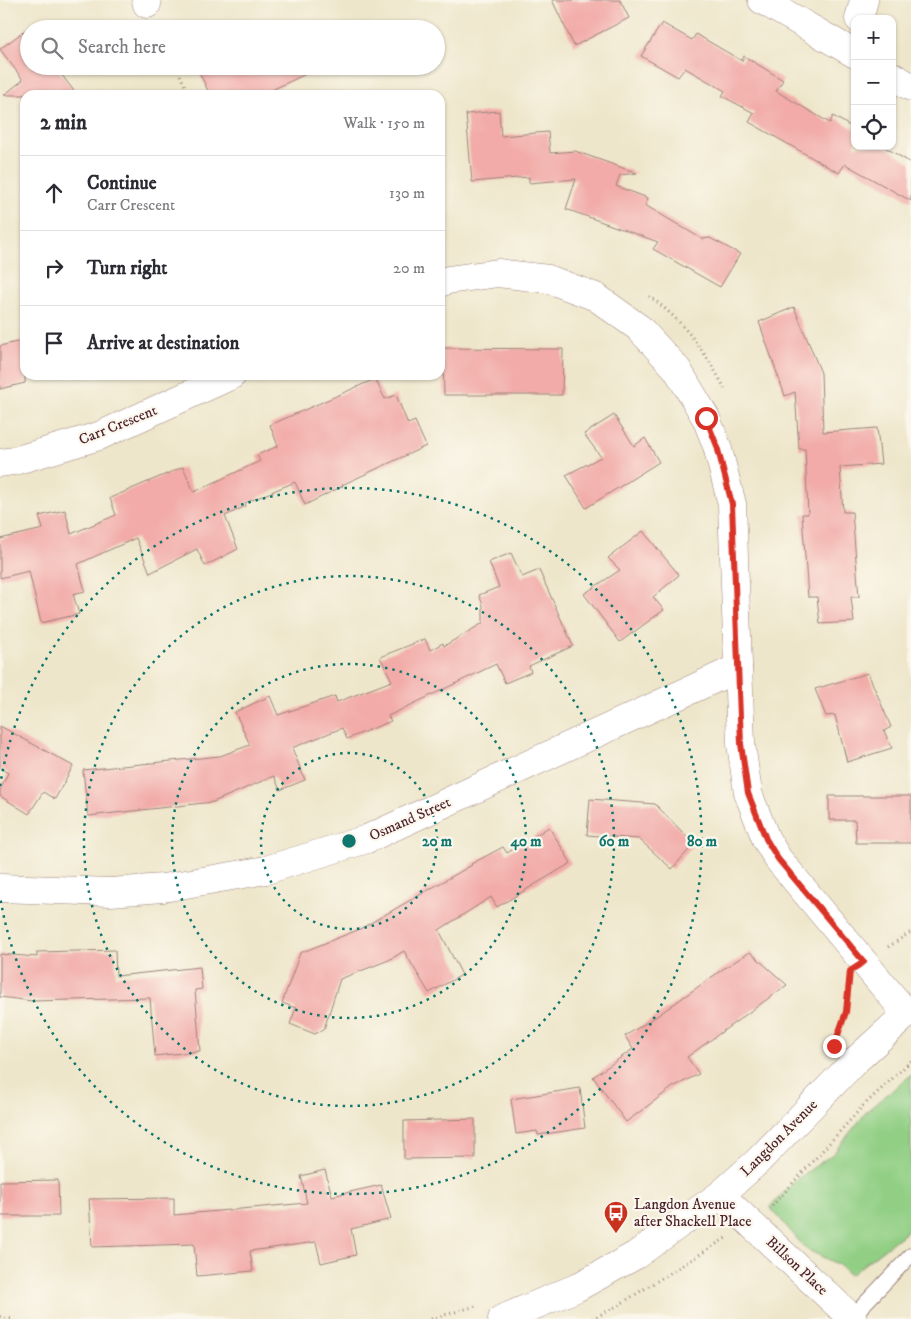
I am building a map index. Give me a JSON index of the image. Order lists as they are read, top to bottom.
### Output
{
  "streets": {
    "street": [
      "Carr Crescent",
      "Osmand Street",
      "Langdon Avenue",
      "Billson Place"
    ]
  },
  "crossings": [
    ["Langdon Avenue", "Billson Place"]
  ],
  "places": {
    "bus stop": ["Langdon Avenue after Shackell Place"]
  },
  "page": {
    "map_buttons": ["+", "−"],
    "search": "Search here",
    "heading": ["2 min", "Walk · 150 m"],
    "list": [
      ["Continue", "Carr Crescent", "130 m"],
      ["Turn right", "20 m"],
      "Arrive at destination"
    ]
  },
  "rings": [
    "20 m",
    "40 m",
    "60 m",
    "80 m"
  ]
}
